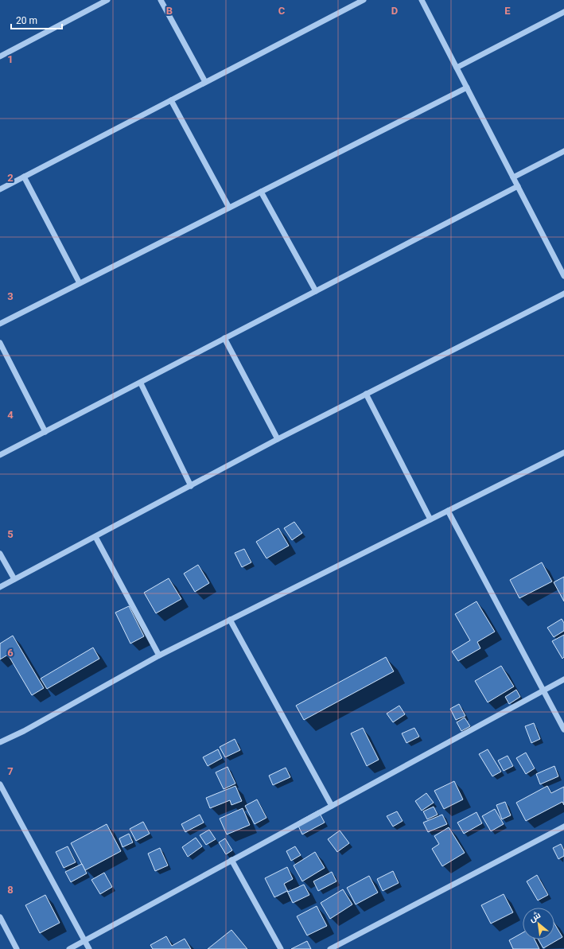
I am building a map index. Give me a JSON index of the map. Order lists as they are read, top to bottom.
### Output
{
  "scale_bar": "20 m",
  "north": "top left",
  "grid": {
    "columns": [
      "B",
      "C",
      "D",
      "E"
    ],
    "rows": [
      "1",
      "2",
      "3",
      "4",
      "5",
      "6",
      "7",
      "8"
    ]
  }
}
